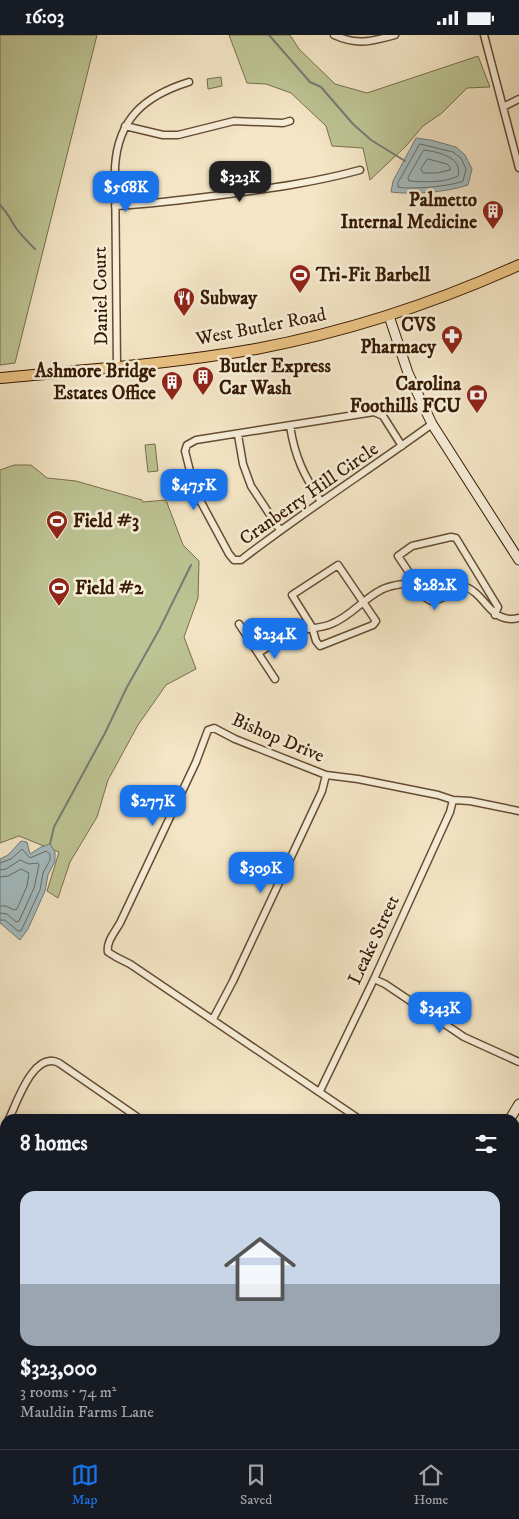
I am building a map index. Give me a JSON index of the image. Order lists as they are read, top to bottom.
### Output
{
  "streets": {
    "main road": ["West Butler Road"],
    "street": [
      "Daniel Court",
      "Cranberry Hill Circle",
      "Bishop Drive",
      "Leake Street"
    ]
  },
  "crossings": [
    ["Daniel Court", "West Butler Road"],
    ["Bishop Drive", "Leake Street"]
  ],
  "places": {
    "building": ["Palmetto Internal Medicine", "Butler Express Car Wash", "Ashmore Bridge Estates Office"],
    "sports": ["Tri-Fit Barbell", "Field #3", "Field #2"],
    "restaurant": ["Subway"],
    "pharmacy": ["CVS Pharmacy"],
    "bank": ["Carolina Foothills FCU"]
  },
  "page": {
    "status": "16:03",
    "price": [
      "$323K",
      "$568K",
      "$475K",
      "$282K",
      "$234K",
      "$277K",
      "$309K",
      "$343K"
    ],
    "heading": "8 homes",
    "list": [
      {
        "name": "$323,000",
        "note": "3 rooms · 74 m² · Mauldin Farms Lane"
      }
    ],
    "tabs": ["Map", "Saved", "Home"]
  }
}
